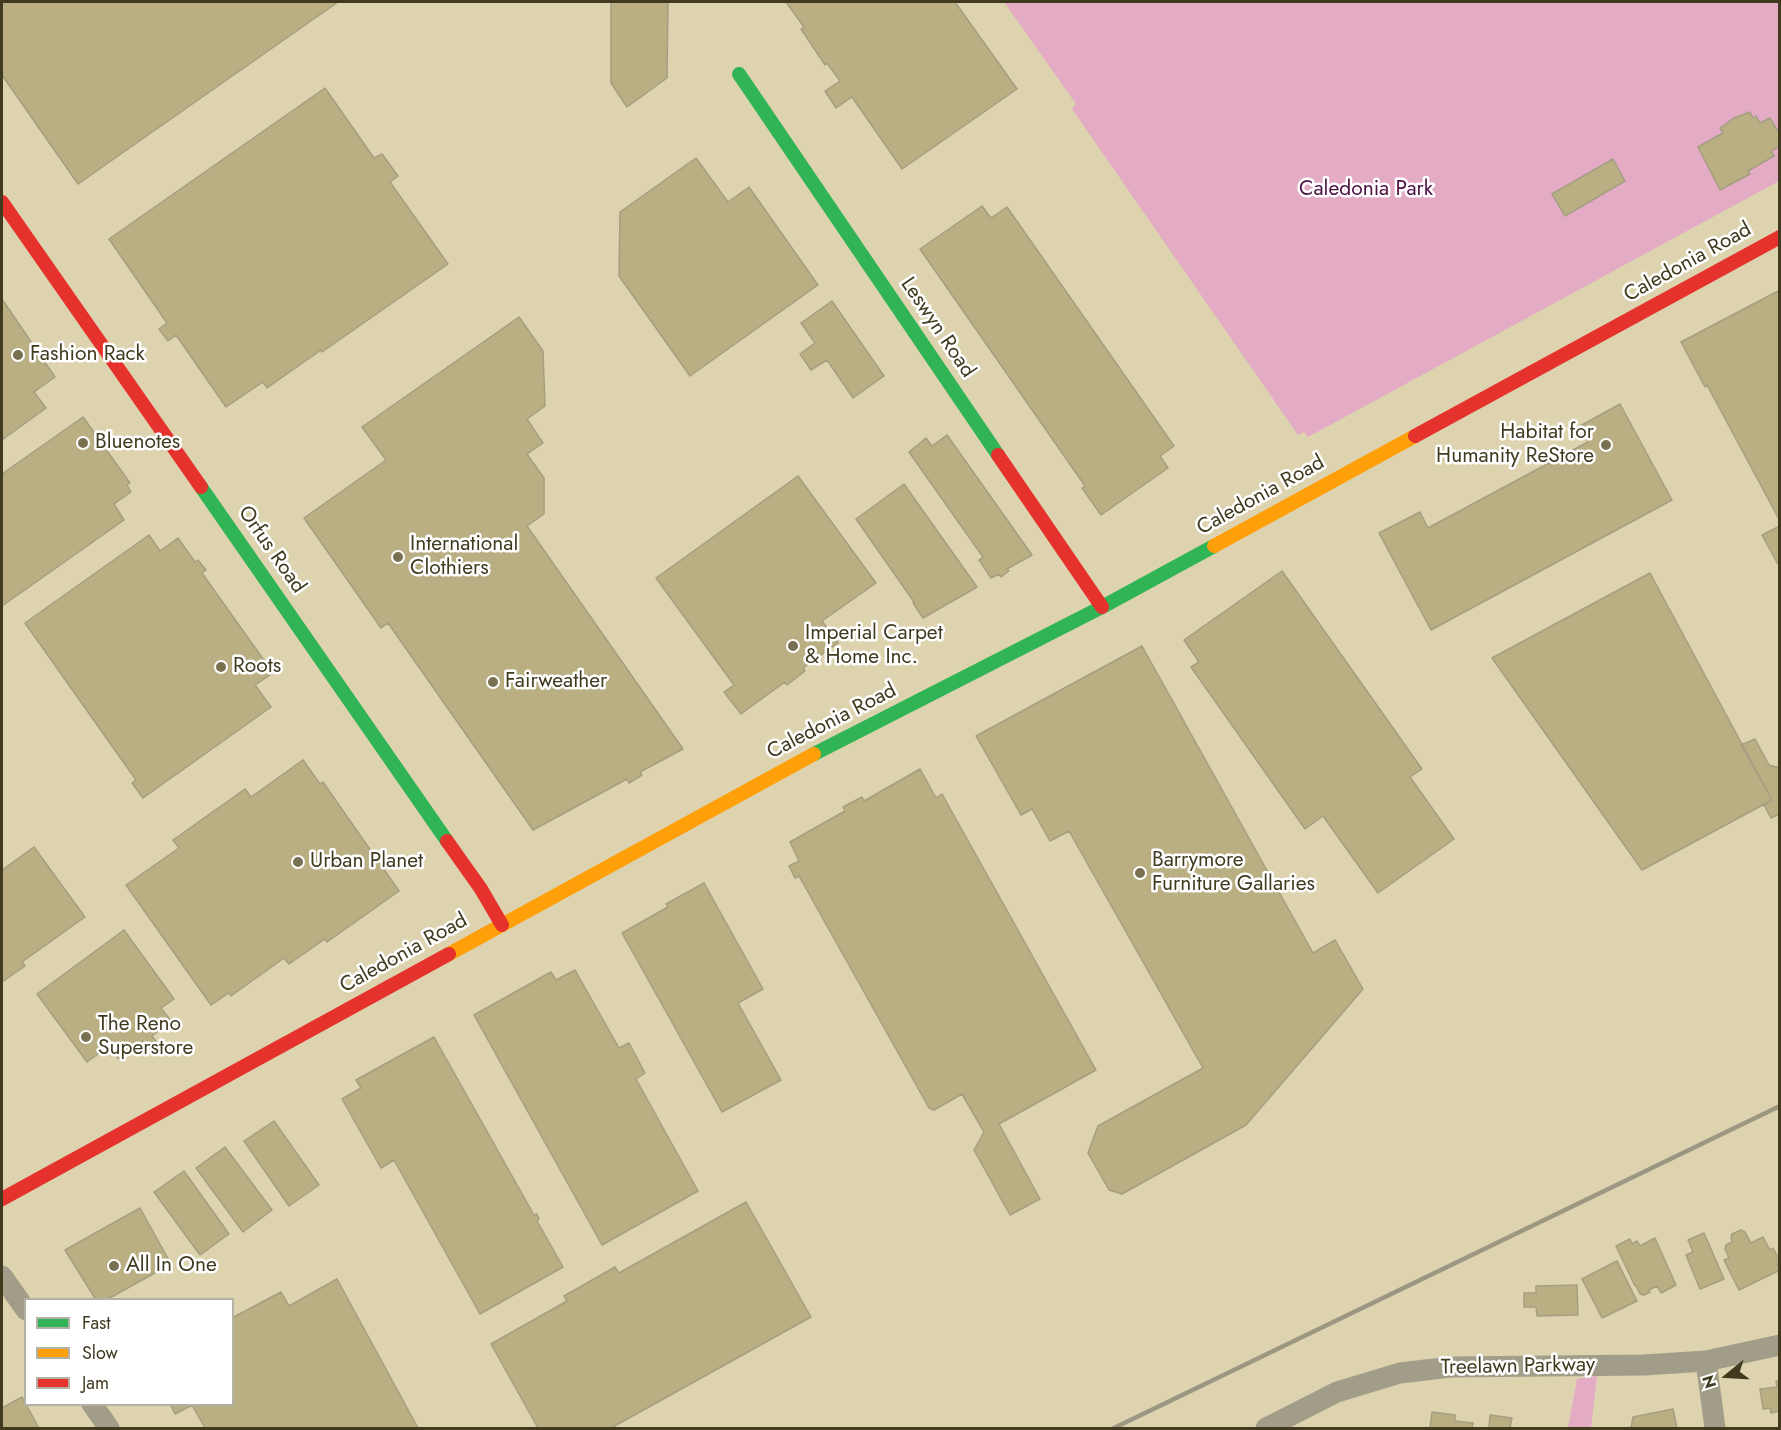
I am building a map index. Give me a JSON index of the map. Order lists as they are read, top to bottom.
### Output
{
  "streets": {
    "street": [
      "Caledonia Road",
      "Leswyn Road",
      "Orfus Road",
      "Treelawn Parkway"
    ]
  },
  "crossings": [
    ["Caledonia Road", "Leswyn Road"],
    ["Caledonia Road", "Orfus Road"]
  ],
  "parks": ["Caledonia Park"],
  "places": [
    "Fashion Rack",
    "Bluenotes",
    "Habitat for Humanity ReStore",
    "International Clothiers",
    "Imperial Carpet & Home Inc.",
    "Roots",
    "Fairweather",
    "Urban Planet",
    "Barrymore Furniture Gallaries",
    "The Reno Superstore",
    "All In One"
  ],
  "legend": ["Fast", "Slow", "Jam"],
  "north": "left"
}
